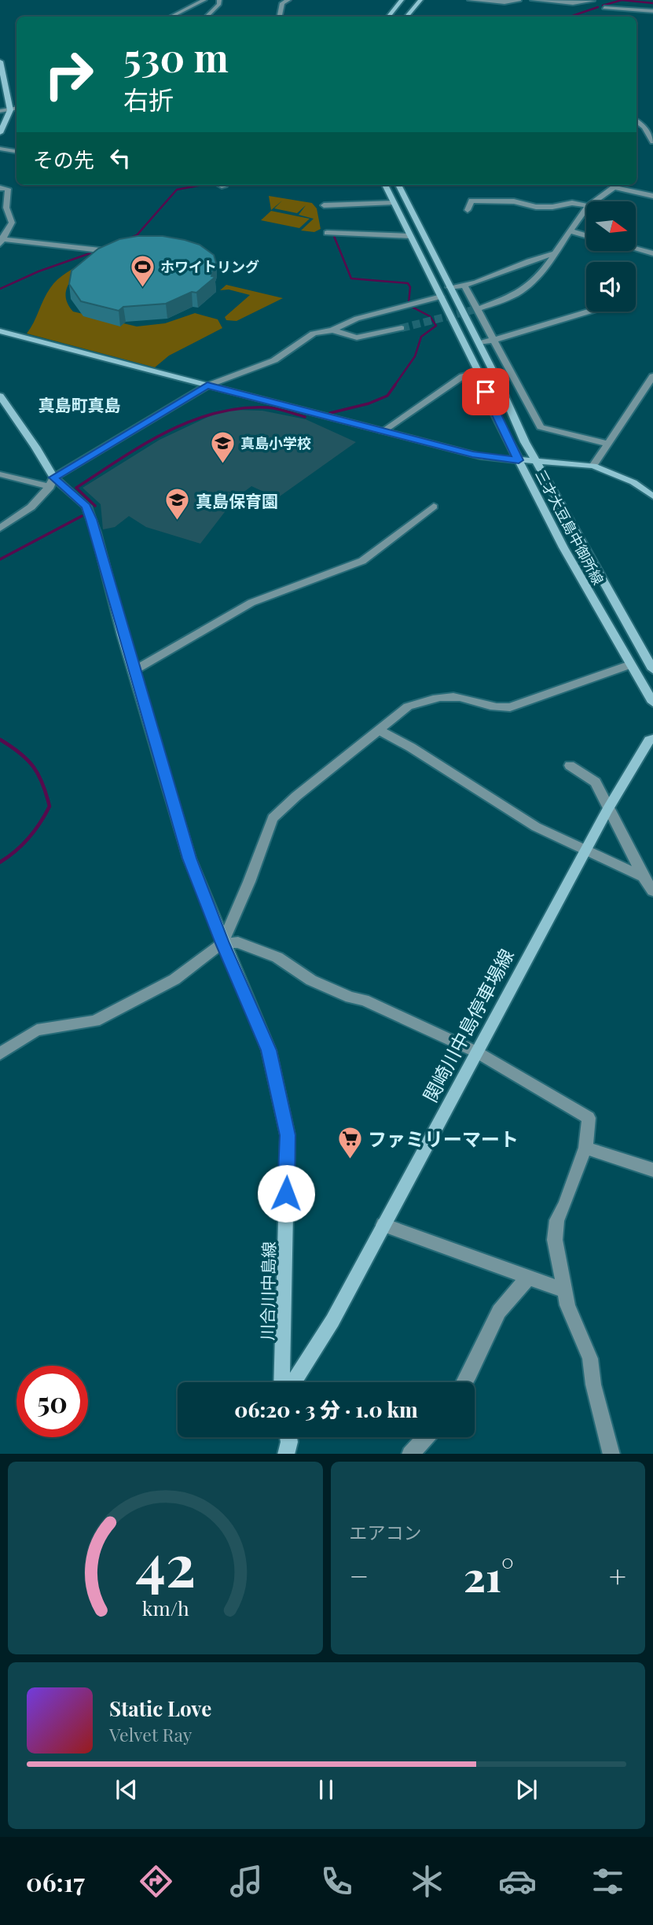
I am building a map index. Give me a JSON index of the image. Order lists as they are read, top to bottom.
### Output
{
  "streets": {
    "main road": ["三才大豆島中御所線", "関崎川中島停車場線", "川合川中島線"]
  },
  "districts": ["真島町真島"],
  "places": {
    "sports": ["ホワイトリング"],
    "school or university": ["真島小学校", "真島保育園"],
    "supermarket": ["ファミリーマート"]
  },
  "north": "right",
  "page": {
    "turn": ["530 m", "右折"],
    "then": "その先",
    "limit": "50",
    "trip": "06:20 · 3 分 · 1.0 km",
    "tile": "エアコン",
    "heat": ["−", "21°", "+"],
    "song": ["Static Love", "Velvet Ray"],
    "tabs": "06:17",
    "gauge": ["42", "km/h"]
  }
}
